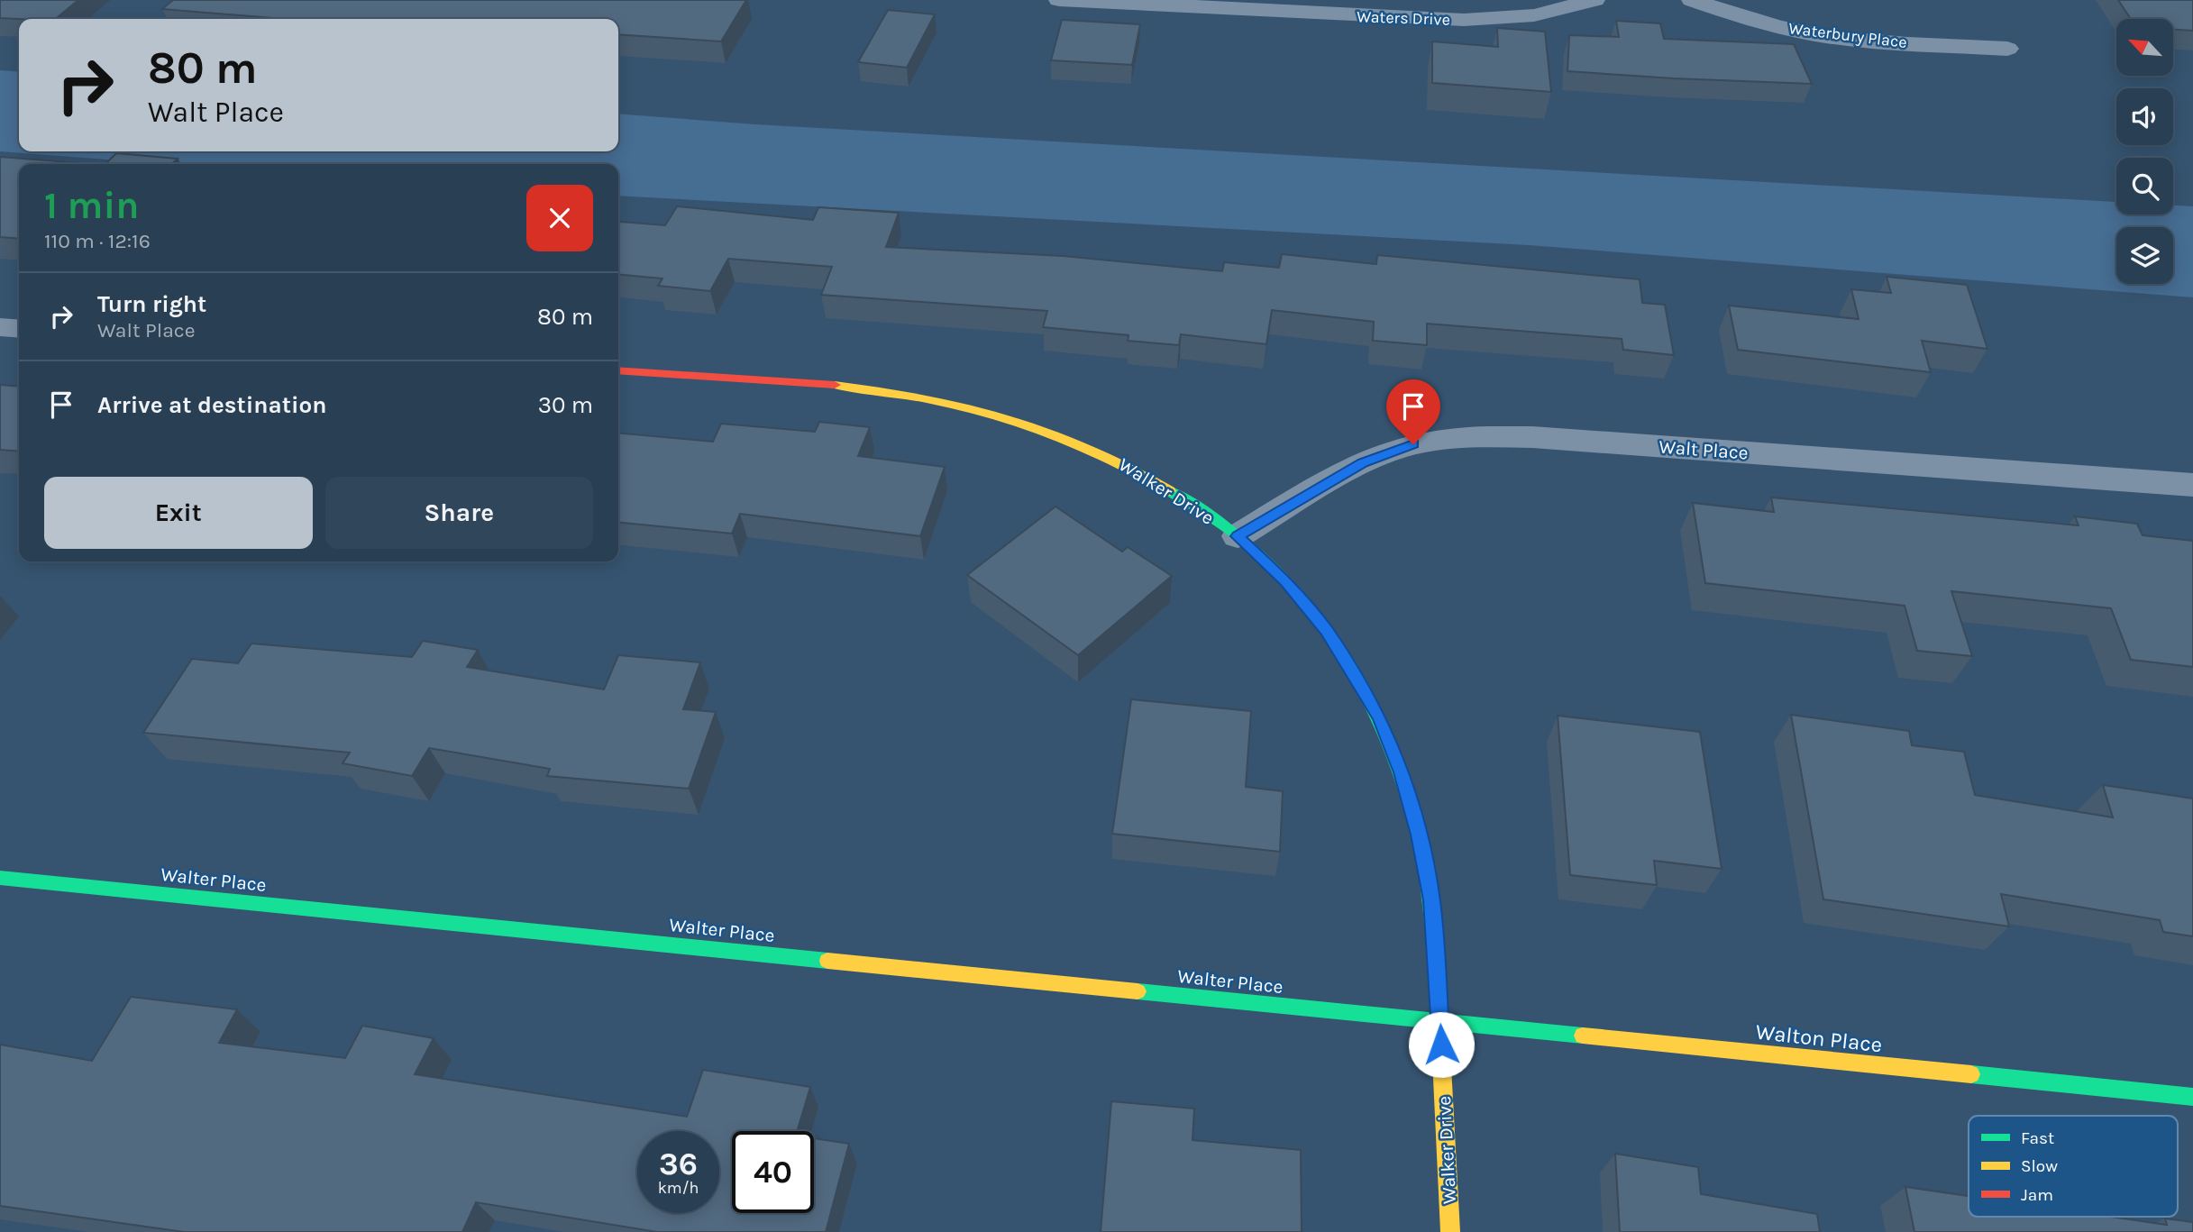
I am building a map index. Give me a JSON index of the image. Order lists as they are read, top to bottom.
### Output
{
  "streets": {
    "street": [
      "Waters Drive",
      "Waterbury Place",
      "Walt Place",
      "Walker Drive",
      "Walter Place",
      "Walton Place"
    ]
  },
  "crossings": [
    ["Walt Place", "Walker Drive"],
    ["Walker Drive", "Walter Place"],
    ["Walker Drive", "Walton Place"],
    ["Walter Place", "Walton Place"]
  ],
  "legend": ["Fast", "Slow", "Jam"],
  "north": "top left",
  "page": {
    "turn": ["80 m", "Walt Place"],
    "heading": ["1 min", "110 m · 12:16"],
    "list": [
      {
        "name": "Turn right",
        "note": "Walt Place",
        "value": "80 m"
      },
      {
        "name": "Arrive at destination",
        "value": "30 m"
      }
    ],
    "buttons": ["Exit", "Share"],
    "speed": "36 km/h",
    "limit": "40"
  }
}
